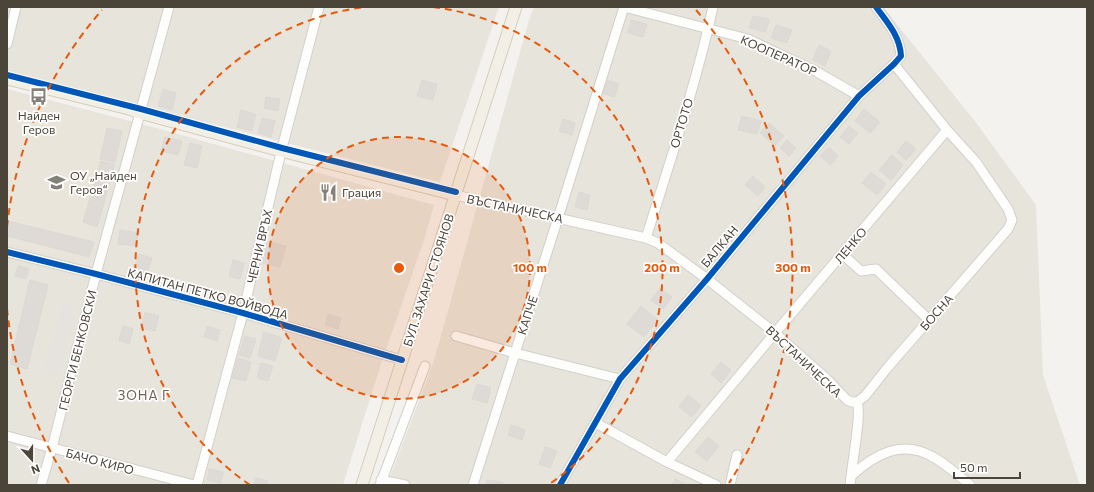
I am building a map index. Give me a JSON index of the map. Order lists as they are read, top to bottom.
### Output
{
  "streets": {
    "main road": ["ВЪСТАНИЧЕСКА", "БУЛ. ЗАХАРИ СТОЯНОВ"],
    "street": [
      "КООПЕРАТОР",
      "ОРТОТО",
      "ЛЕНКО",
      "ЧЕРНИ ВРЪХ",
      "БАЛКАН",
      "КАПИТАН ПЕТКО ВОЙВОДА",
      "БОСНА",
      "КАПЧЕ",
      "ГЕОРГИ БЕНКОВСКИ",
      "БАЧО КИРО"
    ]
  },
  "crossings": [
    ["КООПЕРАТОР", "ОРТОТО"],
    ["КООПЕРАТОР", "БАЛКАН"],
    ["КООПЕРАТОР", "КАПЧЕ"],
    ["ОРТОТО", "ВЪСТАНИЧЕСКА"],
    ["ВЪСТАНИЧЕСКА", "ЛЕНКО"],
    ["ВЪСТАНИЧЕСКА", "ЧЕРНИ ВРЪХ"],
    ["ВЪСТАНИЧЕСКА", "БАЛКАН"],
    ["ВЪСТАНИЧЕСКА", "БУЛ. ЗАХАРИ СТОЯНОВ"],
    ["ВЪСТАНИЧЕСКА", "БОСНА"],
    ["ВЪСТАНИЧЕСКА", "КАПЧЕ"],
    ["ВЪСТАНИЧЕСКА", "ГЕОРГИ БЕНКОВСКИ"],
    ["ЛЕНКО", "БОСНА"],
    ["ЧЕРНИ ВРЪХ", "КАПИТАН ПЕТКО ВОЙВОДА"],
    ["БУЛ. ЗАХАРИ СТОЯНОВ", "КАПИТАН ПЕТКО ВОЙВОДА"],
    ["КАПИТАН ПЕТКО ВОЙВОДА", "ГЕОРГИ БЕНКОВСКИ"],
    ["ГЕОРГИ БЕНКОВСКИ", "БАЧО КИРО"]
  ],
  "districts": ["ЗОНА Г"],
  "places": {
    "bus stop": ["Найден Геров"],
    "school or university": ["ОУ „Найден Геров“"],
    "restaurant": ["Грация"]
  },
  "scale_bar": "50 m",
  "north": "bottom",
  "rings": ["100 m", "200 m", "300 m"]
}
